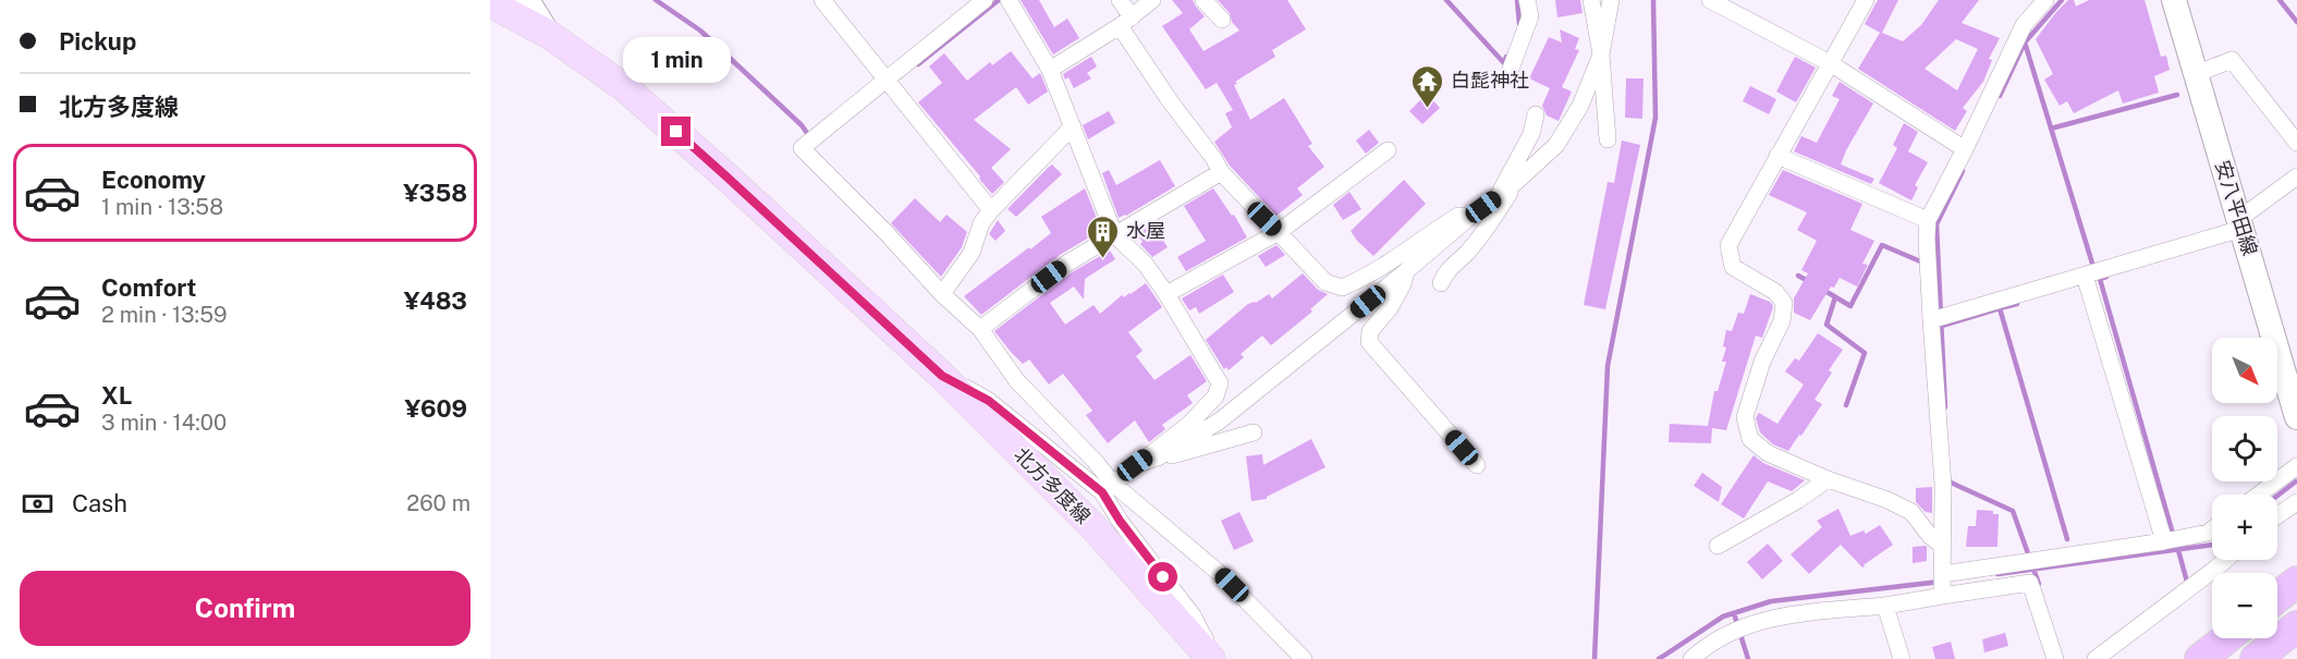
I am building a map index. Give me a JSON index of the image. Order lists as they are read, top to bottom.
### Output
{
  "streets": {
    "main road": ["安八平田線", "北方多度線"]
  },
  "places": {
    "temple": ["白髭神社"],
    "building": ["水屋"]
  },
  "north": "bottom right",
  "page": {
    "banner": ["Pickup", "北方多度線"],
    "bubble": "1 min",
    "list": [
      {
        "name": "Economy",
        "note": "1 min · 13:58",
        "value": "¥358"
      },
      {
        "name": "Comfort",
        "note": "2 min · 13:59",
        "value": "¥483"
      },
      {
        "name": "XL",
        "note": "3 min · 14:00",
        "value": "¥609"
      }
    ],
    "map_buttons": ["+", "−"],
    "pay": ["Cash", "260 m"],
    "buttons": "Confirm"
  }
}
